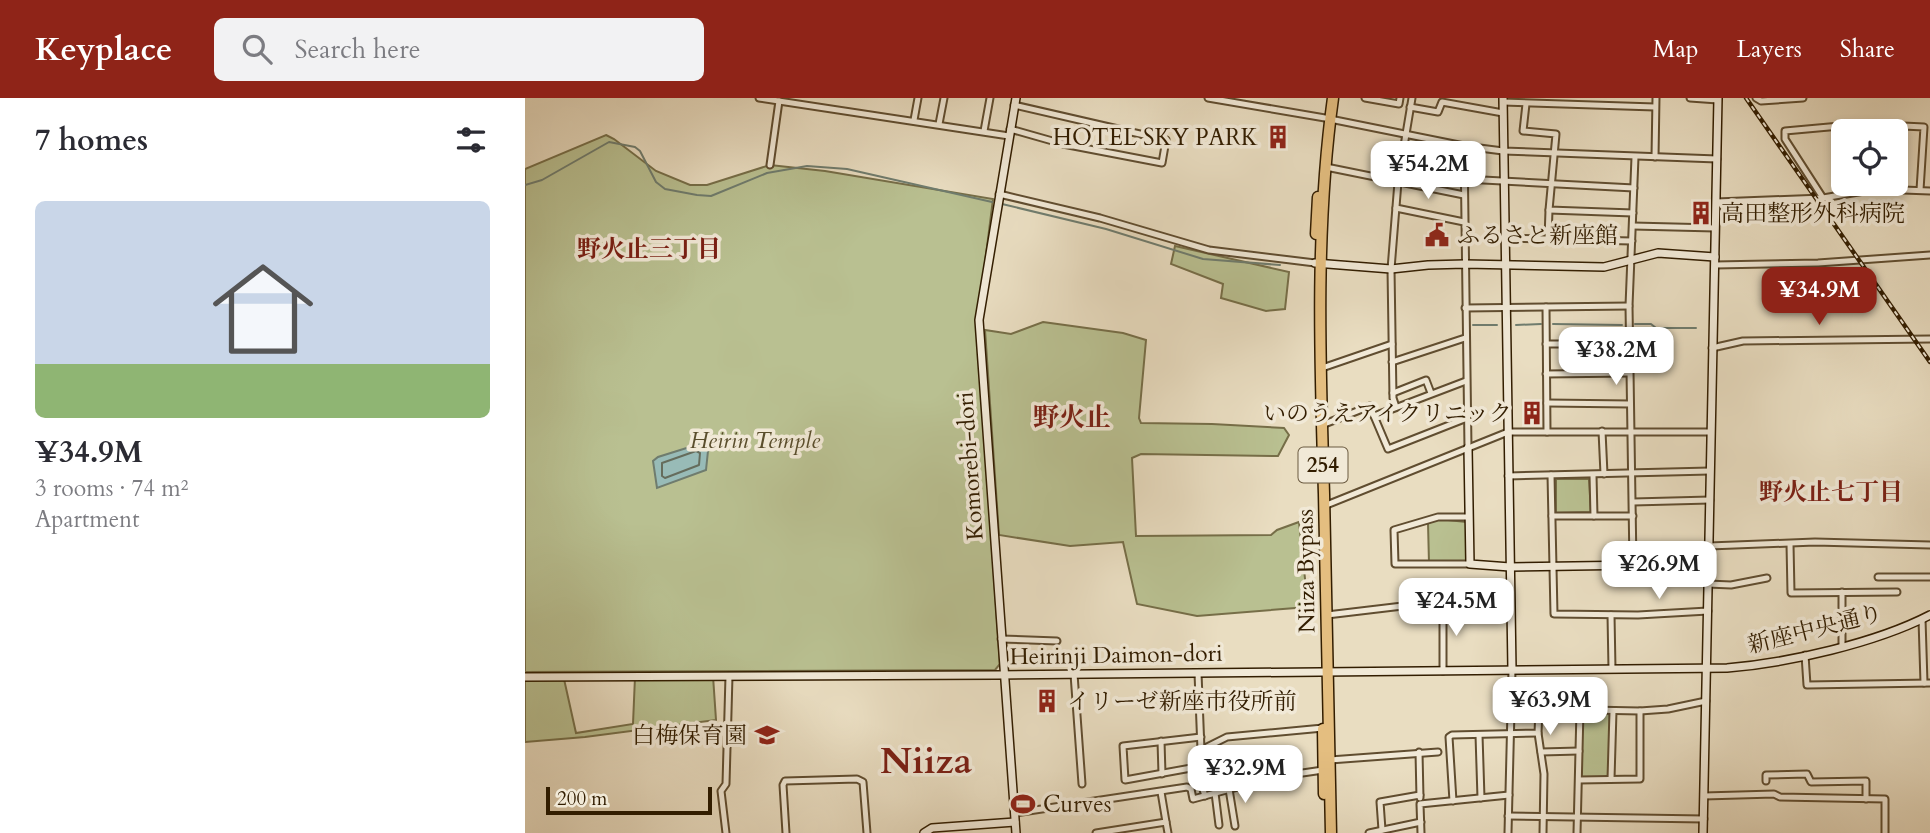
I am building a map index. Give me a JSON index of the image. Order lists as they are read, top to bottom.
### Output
{
  "streets": {
    "highway": ["254", "Niiza Bypass"],
    "street": ["Komorebi-dori", "新座中央通り", "Heirinji Daimon-dori"]
  },
  "crossings": [
    ["Komorebi-dori", "Heirinji Daimon-dori"],
    ["Niiza Bypass", "Heirinji Daimon-dori"],
    ["新座中央通り", "Heirinji Daimon-dori"]
  ],
  "districts": [
    "野火止三丁目",
    "野火止",
    "野火止七丁目",
    "Niiza"
  ],
  "parks": ["Heirin Temple"],
  "places": {
    "building": [
      "HOTEL SKY PARK",
      "高田整形外科病院",
      "いのうえアイクリニック",
      "イリーゼ新座市役所前"
    ],
    "public building": ["ふるさと新座館"],
    "school or university": ["白梅保育園"],
    "sports": ["Curves"]
  },
  "scale_bar": "200 m",
  "page": {
    "header": "Keyplace",
    "search": "Search here",
    "nav": ["Map", "Layers", "Share"],
    "heading": "7 homes",
    "price": [
      "¥54.2M",
      "¥34.9M",
      "¥38.2M",
      "¥26.9M",
      "¥24.5M",
      "¥63.9M",
      "¥32.9M"
    ],
    "list": [
      {
        "name": "¥34.9M",
        "note": "3 rooms · 74 m² · Apartment"
      }
    ],
    "scale": "200 m"
  }
}
